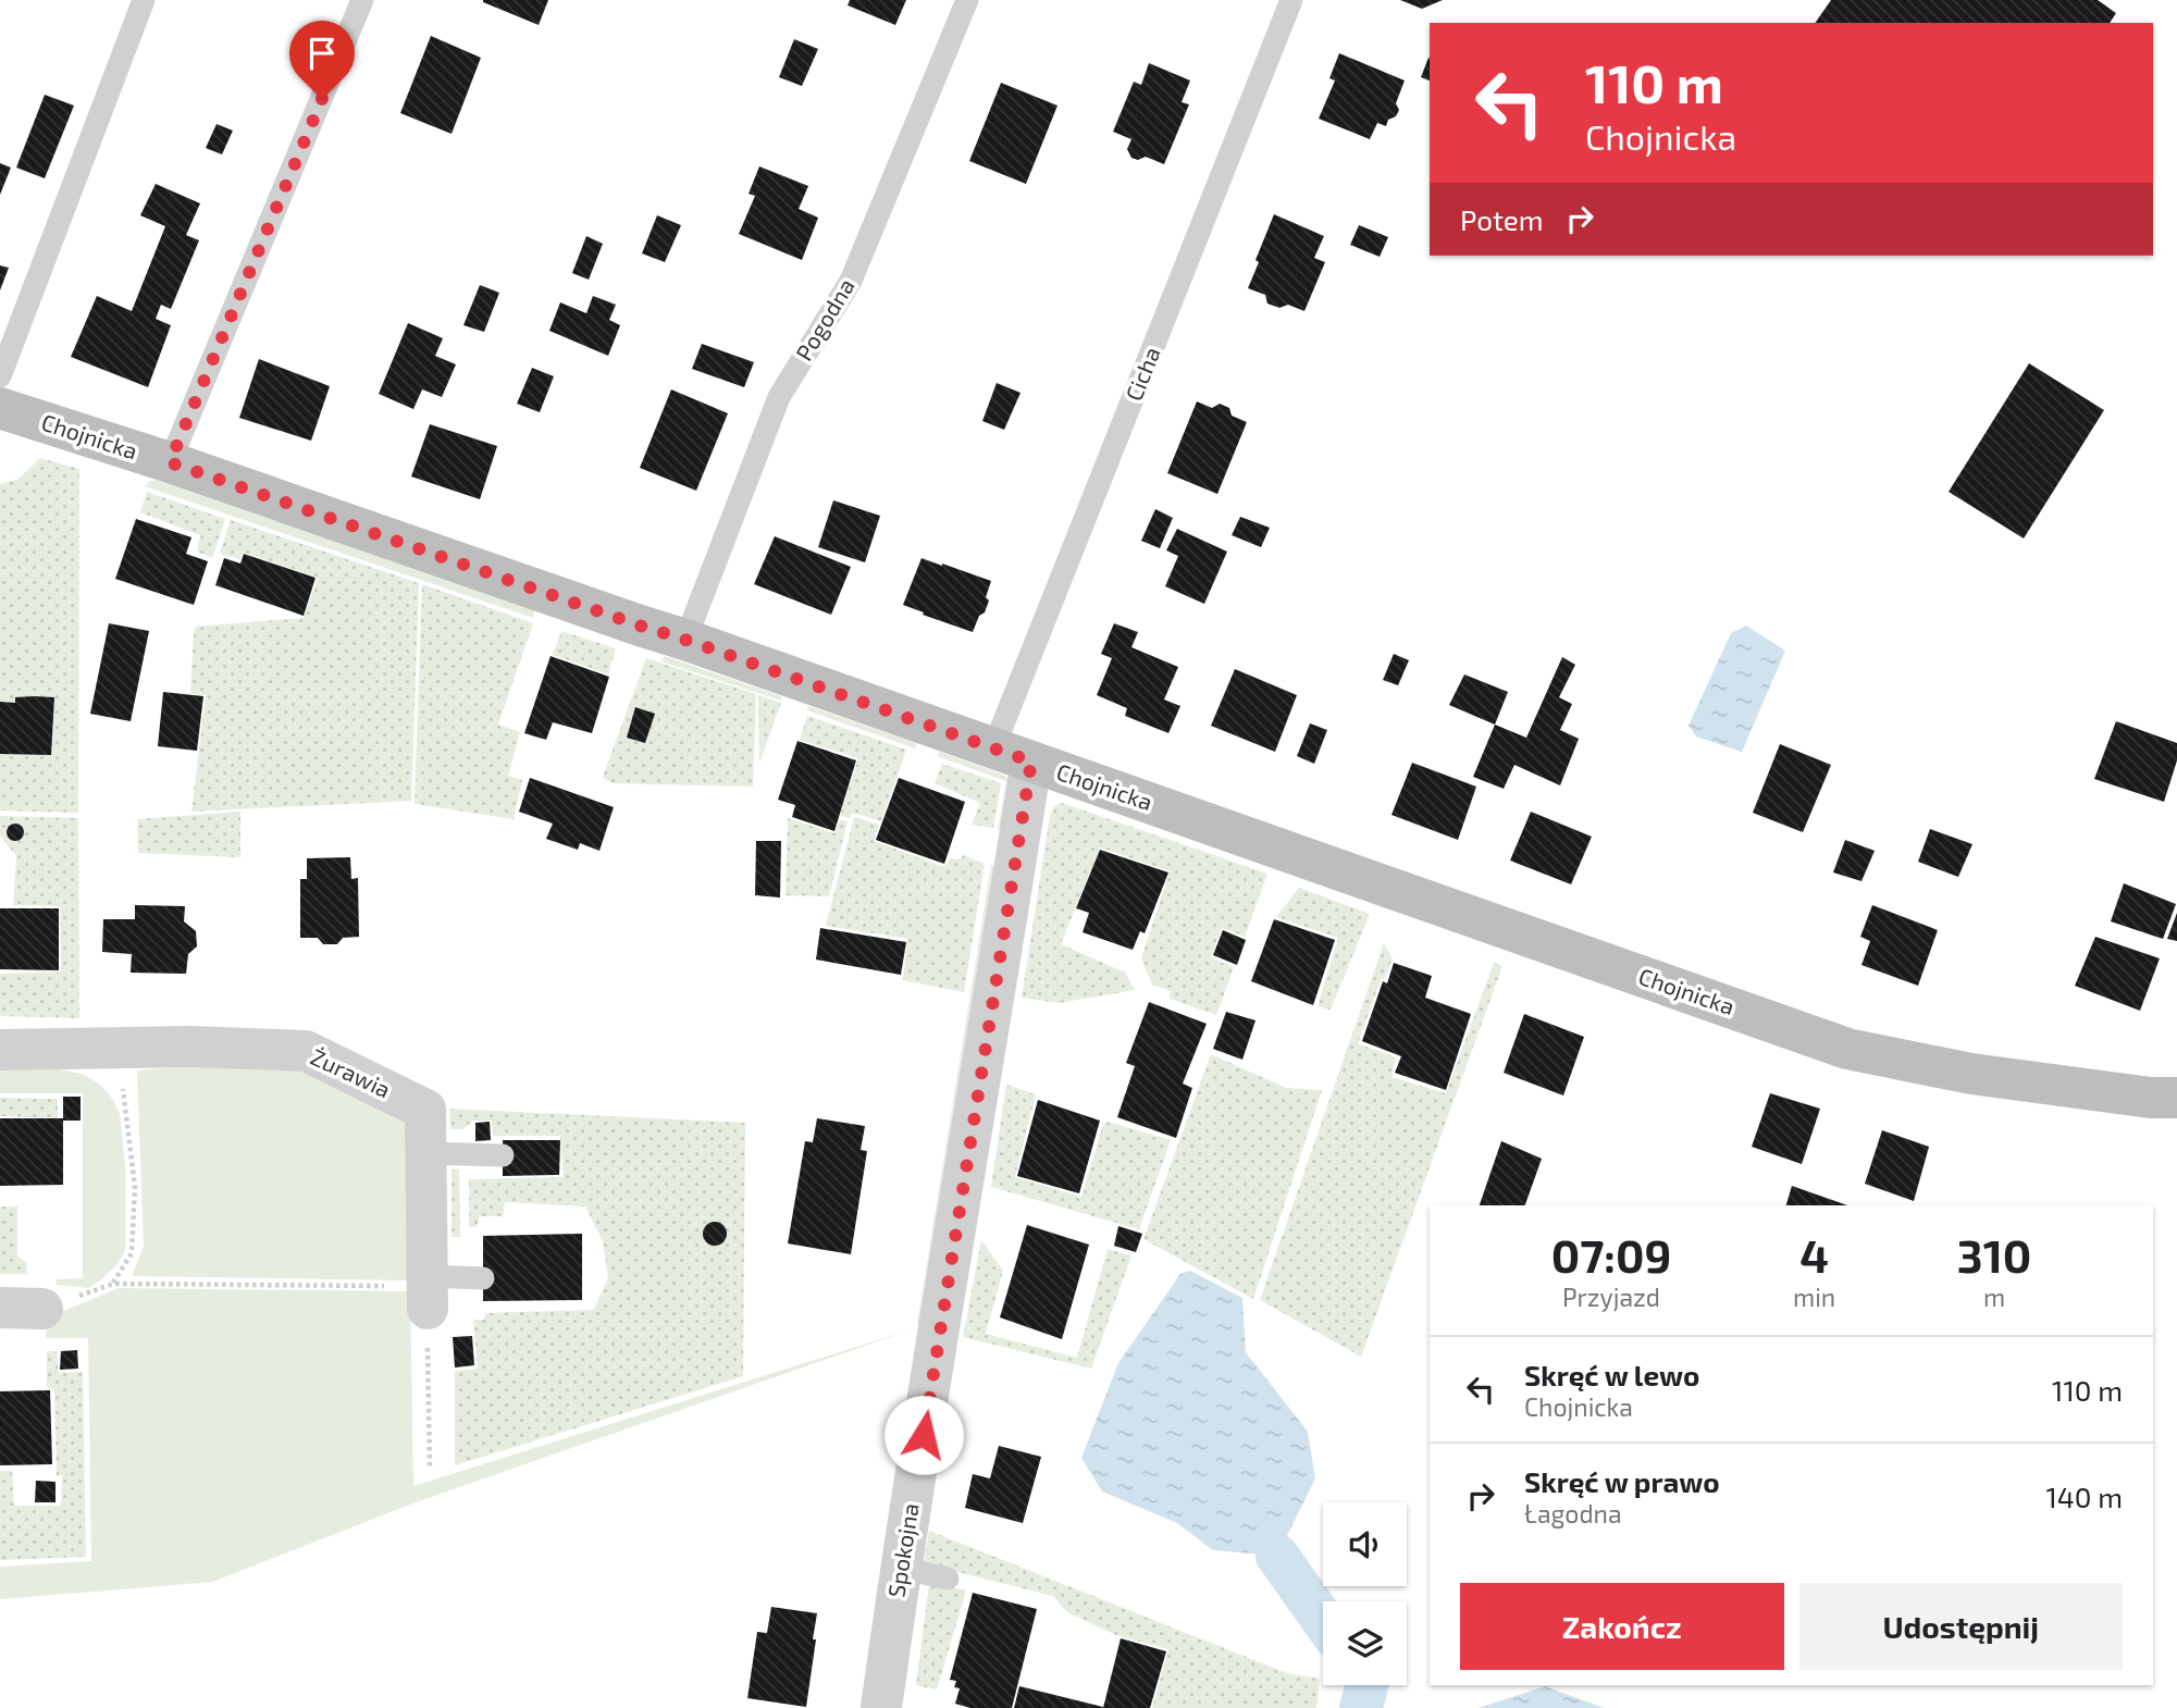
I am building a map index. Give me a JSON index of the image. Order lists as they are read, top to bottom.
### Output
{
  "streets": {
    "street": ["Chojnicka", "Żurawia", "Spokojna"],
    "lane": ["Pogodna", "Cicha"]
  },
  "crossings": [
    ["Pogodna", "Chojnicka"],
    ["Cicha", "Chojnicka"],
    ["Cicha", "Spokojna"],
    ["Chojnicka", "Spokojna"]
  ],
  "page": {
    "turn": ["110 m", "Chojnicka"],
    "then": "Potem",
    "eta": [
      "07:09",
      "Przyjazd",
      "4",
      "min",
      "310",
      "m"
    ],
    "list": [
      {
        "name": "Skręć w lewo",
        "note": "Chojnicka",
        "value": "110 m"
      },
      {
        "name": "Skręć w prawo",
        "note": "Łagodna",
        "value": "140 m"
      }
    ],
    "buttons": ["Zakończ", "Udostępnij"]
  }
}
